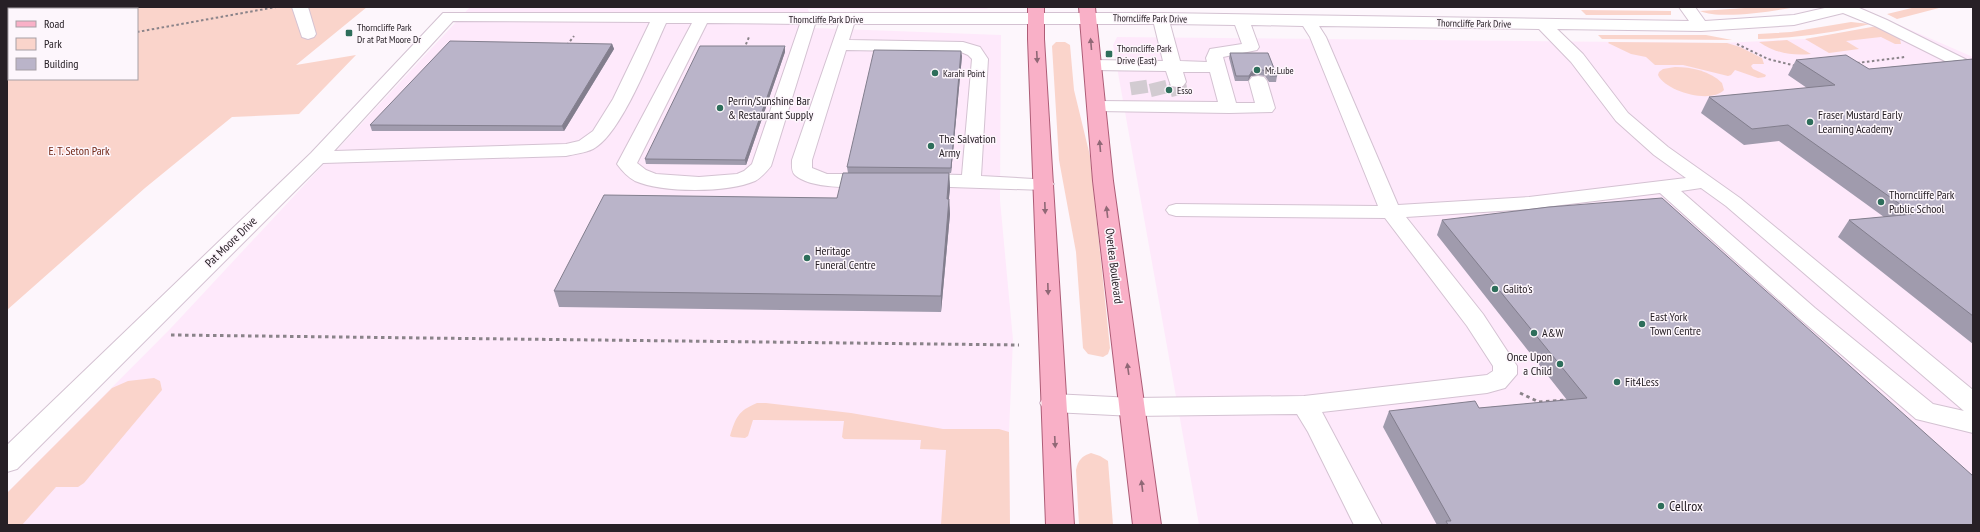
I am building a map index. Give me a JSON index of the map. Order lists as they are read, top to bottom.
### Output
{
  "streets": {
    "main road": ["Overlea Boulevard"],
    "street": ["Thorncliffe Park Drive", "Pat Moore Drive"]
  },
  "crossings": [
    ["Thorncliffe Park Drive", "Pat Moore Drive"],
    ["Thorncliffe Park Drive", "Overlea Boulevard"]
  ],
  "parks": ["E. T. Seton Park"],
  "places": {
    "transit": ["Thorncliffe Park Dr at Pat Moore Dr", "Thorncliffe Park Drive (East)"],
    "other": [
      "Mr. Lube",
      "Karahi Point",
      "Esso",
      "Perrin/Sunshine Bar & Restaurant Supply",
      "Fraser Mustard Early Learning Academy",
      "The Salvation Army",
      "Thorncliffe Park Public School",
      "Heritage Funeral Centre",
      "Galito's",
      "East York Town Centre",
      "A&W",
      "Once Upon a Child",
      "Fit4Less",
      "Cellrox"
    ]
  },
  "legend": ["Road", "Park", "Building"]
}
